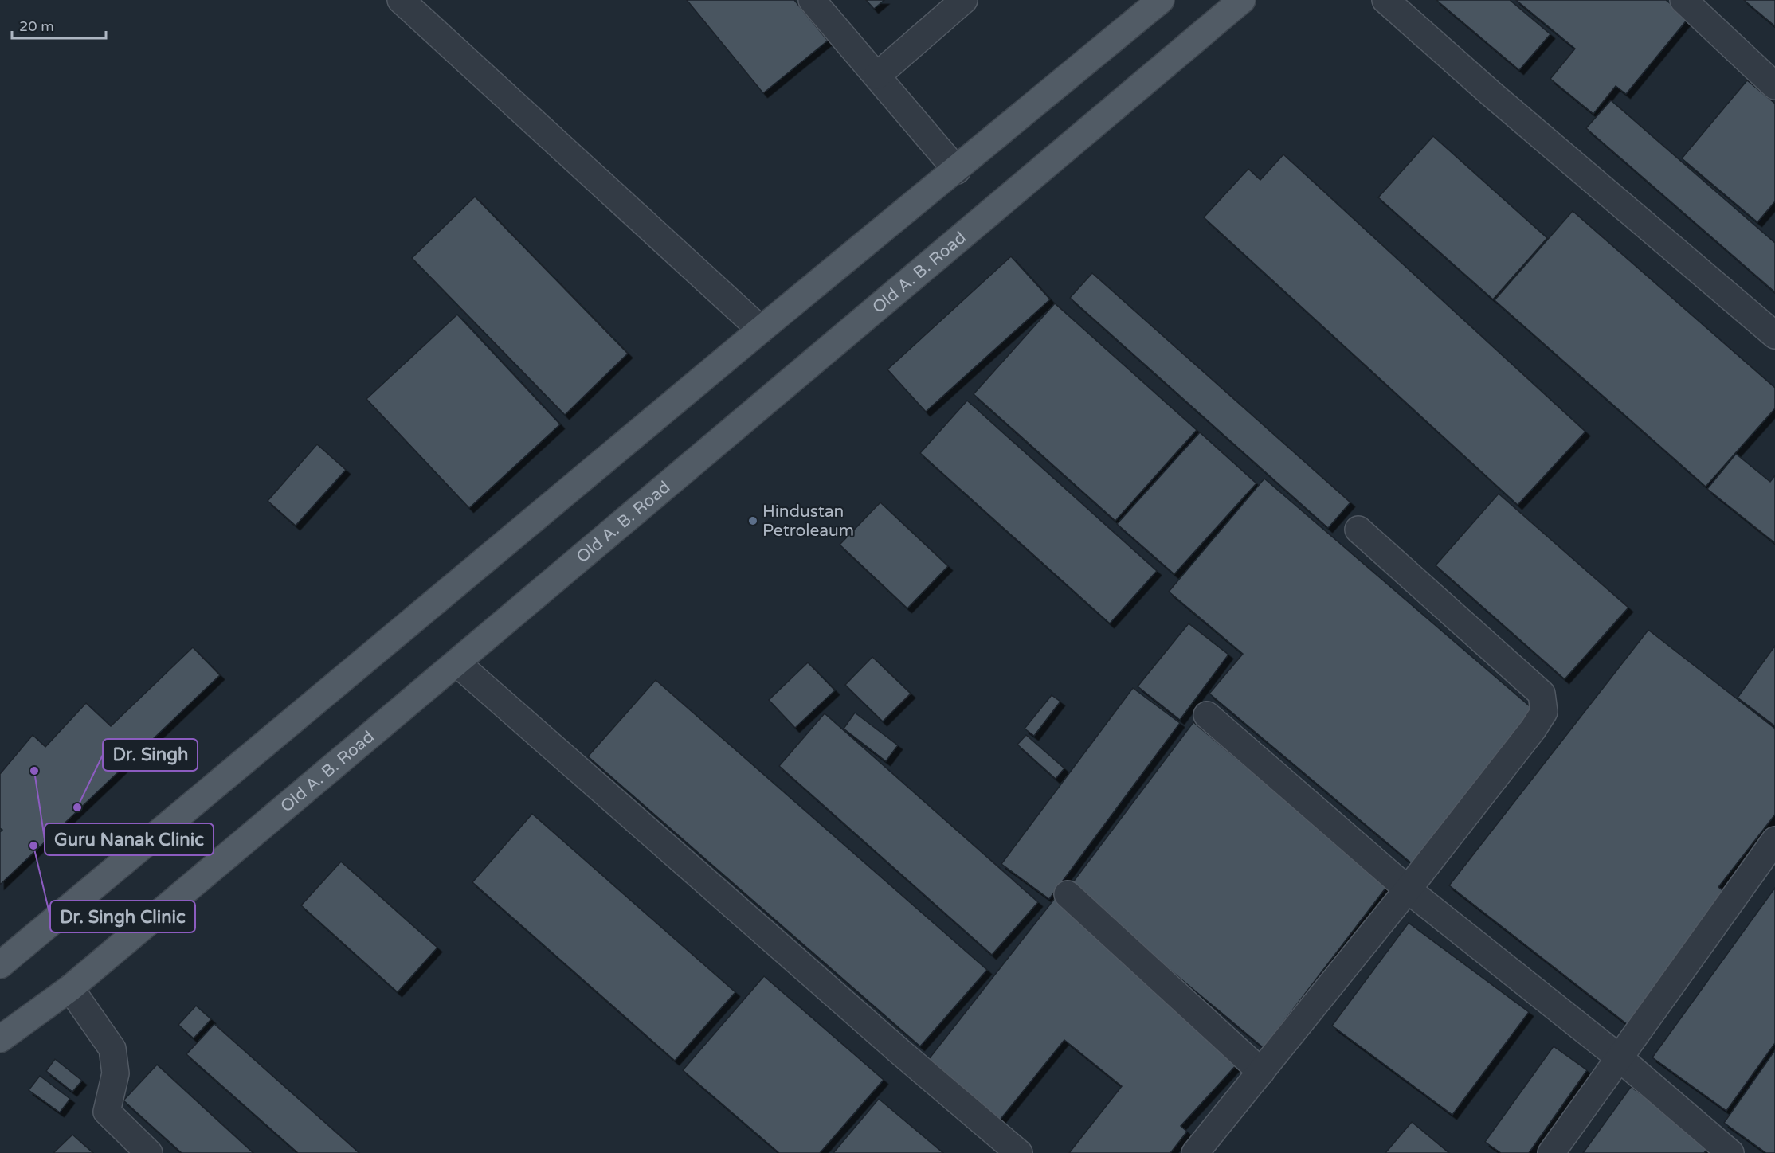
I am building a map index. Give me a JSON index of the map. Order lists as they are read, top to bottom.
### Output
{
  "streets": {
    "main road": ["Old A. B. Road"]
  },
  "places": [
    "Hindustan Petroleaum",
    "Guru Nanak Clinic",
    "Dr. Singh",
    "Dr. Singh Clinic"
  ],
  "scale_bar": "20 m"
}
